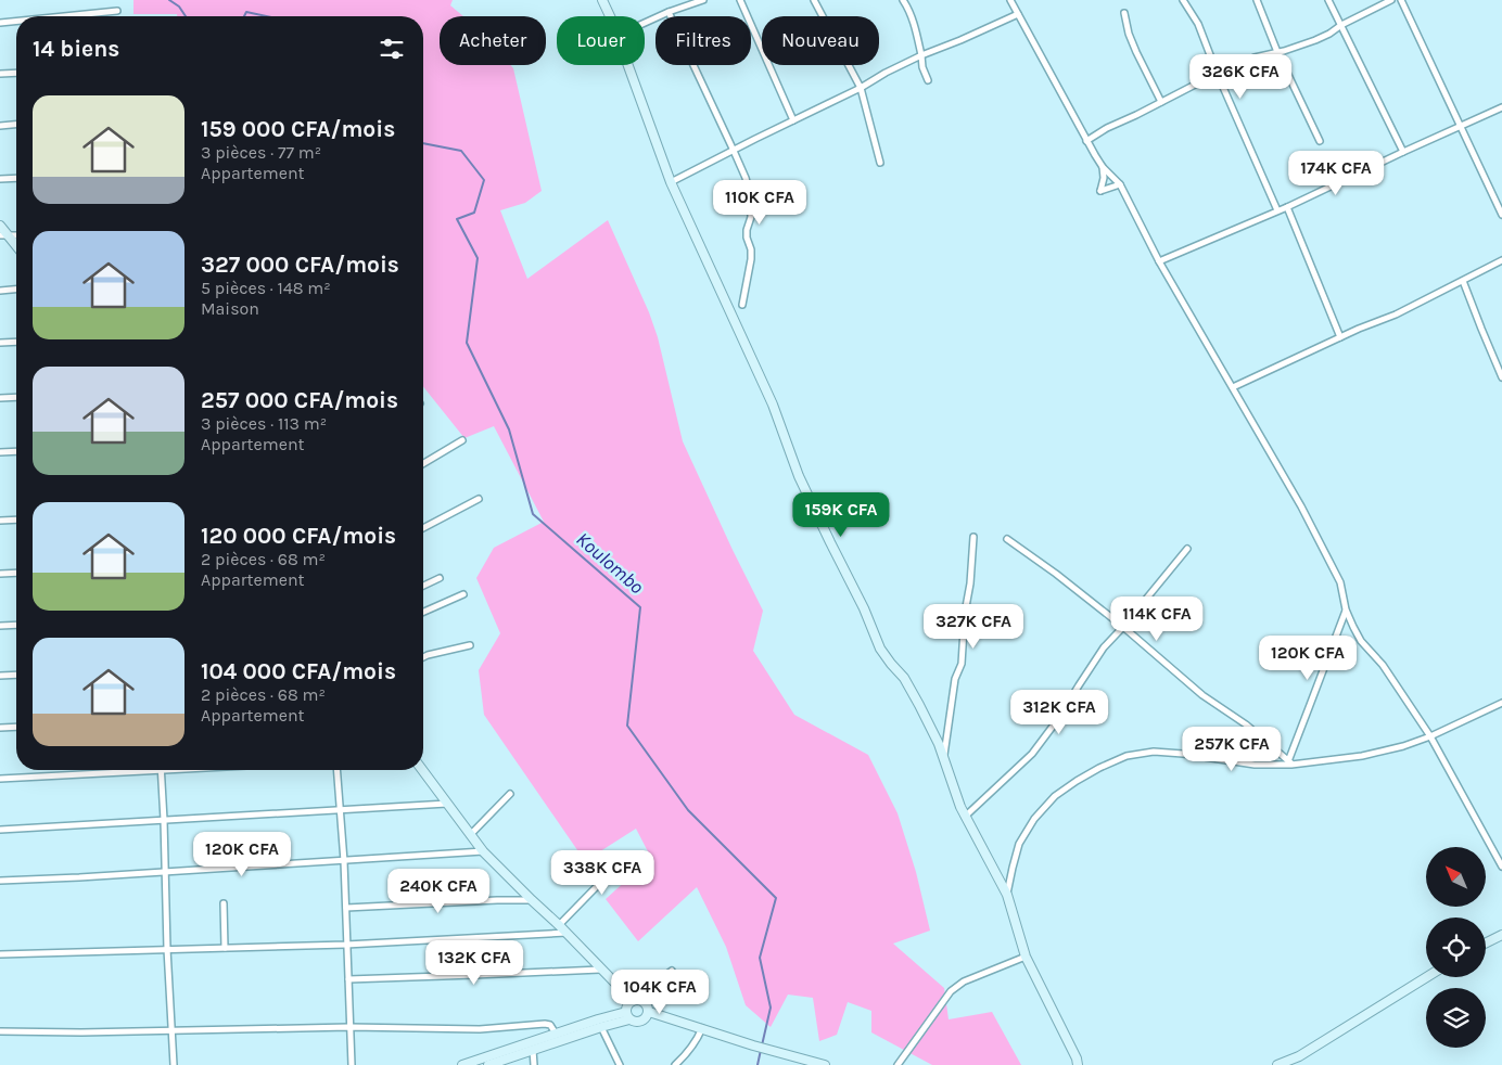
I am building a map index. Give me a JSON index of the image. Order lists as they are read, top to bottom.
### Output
{
  "water": ["Koulombo"],
  "north": "top left",
  "page": {
    "chip": [
      "Acheter",
      "Louer",
      "Filtres",
      "Nouveau"
    ],
    "heading": "14 biens",
    "price": [
      "326K CFA",
      "174K CFA",
      "110K CFA",
      "159K CFA",
      "114K CFA",
      "327K CFA",
      "120K CFA",
      "312K CFA",
      "257K CFA",
      "120K CFA",
      "338K CFA",
      "240K CFA",
      "132K CFA",
      "104K CFA"
    ],
    "list": [
      {
        "name": "159 000 CFA/mois",
        "note": "3 pièces · 77 m² · Appartement"
      },
      {
        "name": "327 000 CFA/mois",
        "note": "5 pièces · 148 m² · Maison"
      },
      {
        "name": "257 000 CFA/mois",
        "note": "3 pièces · 113 m² · Appartement"
      },
      {
        "name": "120 000 CFA/mois",
        "note": "2 pièces · 68 m² · Appartement"
      },
      {
        "name": "104 000 CFA/mois",
        "note": "2 pièces · 68 m² · Appartement"
      }
    ]
  }
}
